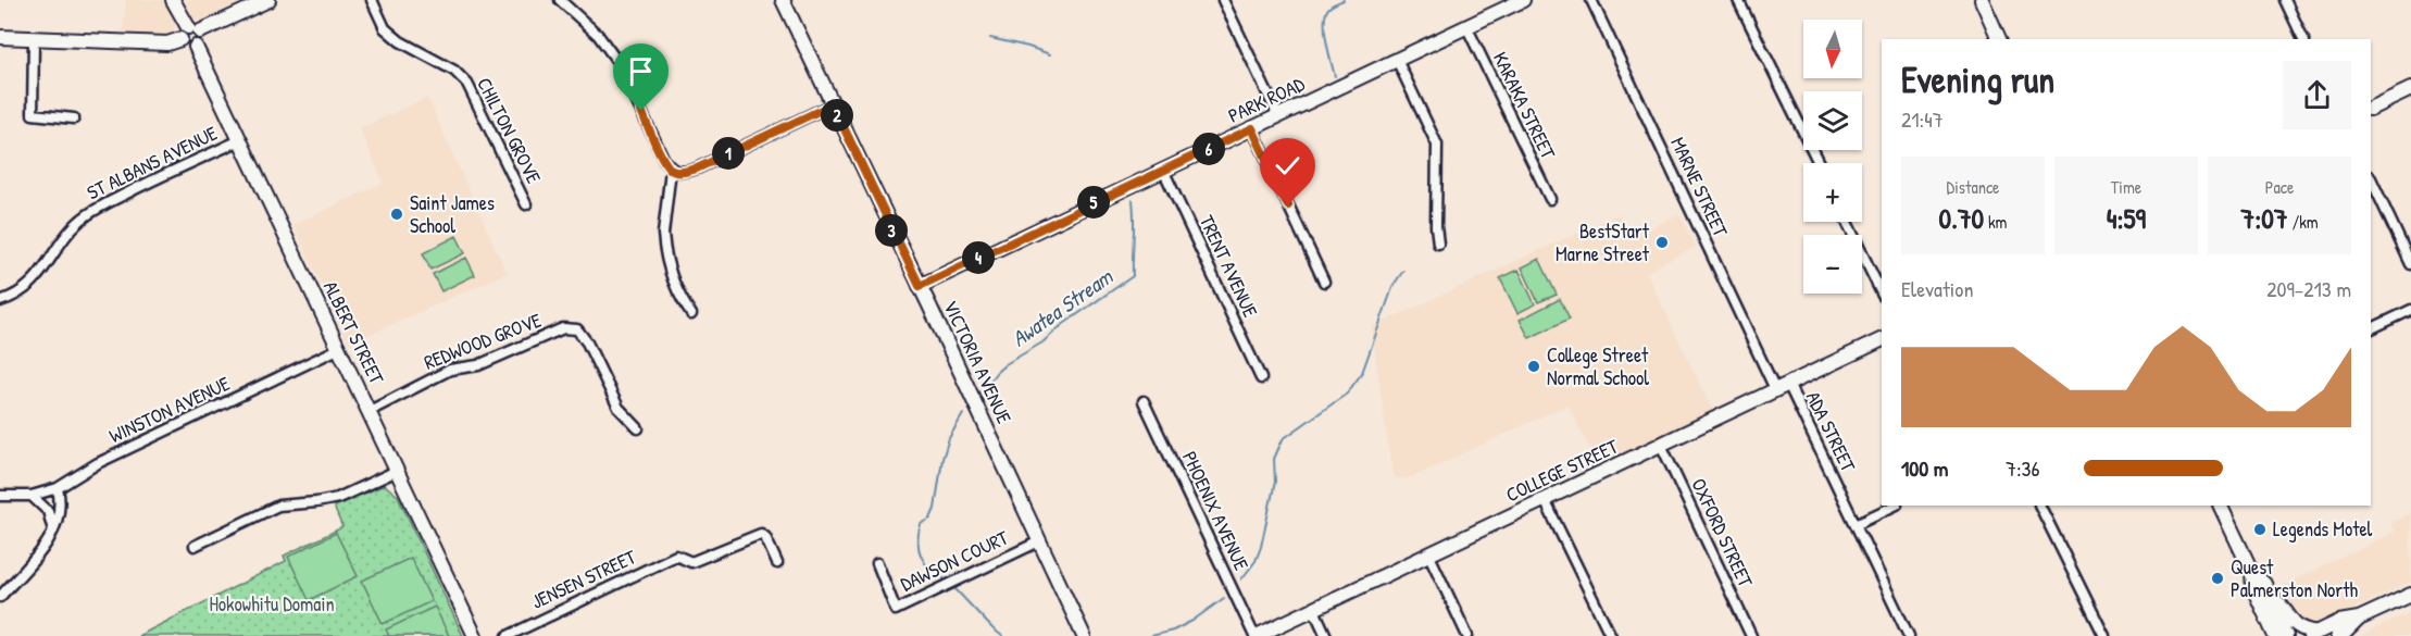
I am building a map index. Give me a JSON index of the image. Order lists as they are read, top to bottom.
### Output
{
  "streets": {
    "street": [
      "PARK ROAD",
      "KARAKA STREET",
      "CHILTON GROVE",
      "ST ALBANS AVENUE",
      "MARNE STREET",
      "TRENT AVENUE",
      "ALBERT STREET",
      "REDWOOD GROVE",
      "VICTORIA AVENUE",
      "WINSTON AVENUE",
      "ADA STREET",
      "COLLEGE STREET",
      "PHOENIX AVENUE",
      "OXFORD STREET",
      "DAWSON COURT",
      "JENSEN STREET"
    ]
  },
  "crossings": [
    ["PARK ROAD", "KARAKA STREET"],
    ["PARK ROAD", "TRENT AVENUE"],
    ["PARK ROAD", "VICTORIA AVENUE"],
    ["ST ALBANS AVENUE", "ALBERT STREET"],
    ["MARNE STREET", "ADA STREET"],
    ["MARNE STREET", "COLLEGE STREET"],
    ["ALBERT STREET", "REDWOOD GROVE"],
    ["ALBERT STREET", "WINSTON AVENUE"],
    ["VICTORIA AVENUE", "DAWSON COURT"],
    ["ADA STREET", "COLLEGE STREET"],
    ["COLLEGE STREET", "PHOENIX AVENUE"],
    ["COLLEGE STREET", "OXFORD STREET"]
  ],
  "water": ["Awatea Stream"],
  "parks": ["Hokowhitu Domain"],
  "places": [
    "Saint James School",
    "BestStart Marne Street",
    "College Street Normal School",
    "Legends Motel",
    "Quest Palmerston North"
  ],
  "north": "bottom",
  "page": {
    "map_buttons": ["+", "−"],
    "heading": ["Evening run", "21:47"],
    "pins": [
      "2",
      "6",
      "1",
      "5",
      "3",
      "4"
    ],
    "stats": [
      ["Distance", "0.70 km"],
      ["Time", "4:59"],
      ["Pace", "7:07 /km"]
    ],
    "chart": ["Elevation", "209–213 m"],
    "list": [
      {
        "name": "100 m",
        "note": "7:36"
      }
    ]
  }
}
